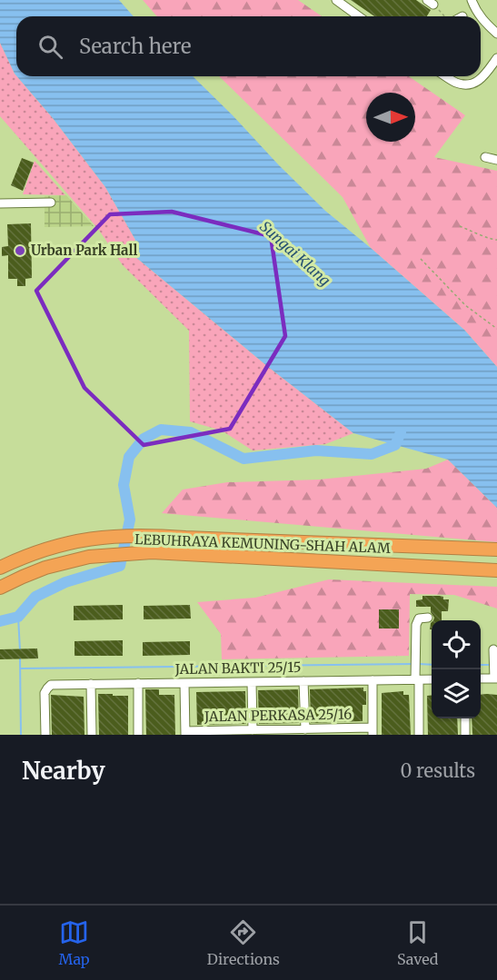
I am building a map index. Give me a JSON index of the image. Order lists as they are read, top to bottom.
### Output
{
  "streets": {
    "highway": ["LEBUHRAYA KEMUNING-SHAH ALAM"],
    "street": ["JALAN BAKTI 25/15", "JALAN PERKASA 25/16"]
  },
  "water": ["Sungai Klang"],
  "places": ["Urban Park Hall"],
  "north": "right",
  "page": {
    "search": "Search here",
    "heading": ["Nearby", "0 results"],
    "nav": ["Map", "Directions", "Saved"]
  }
}
